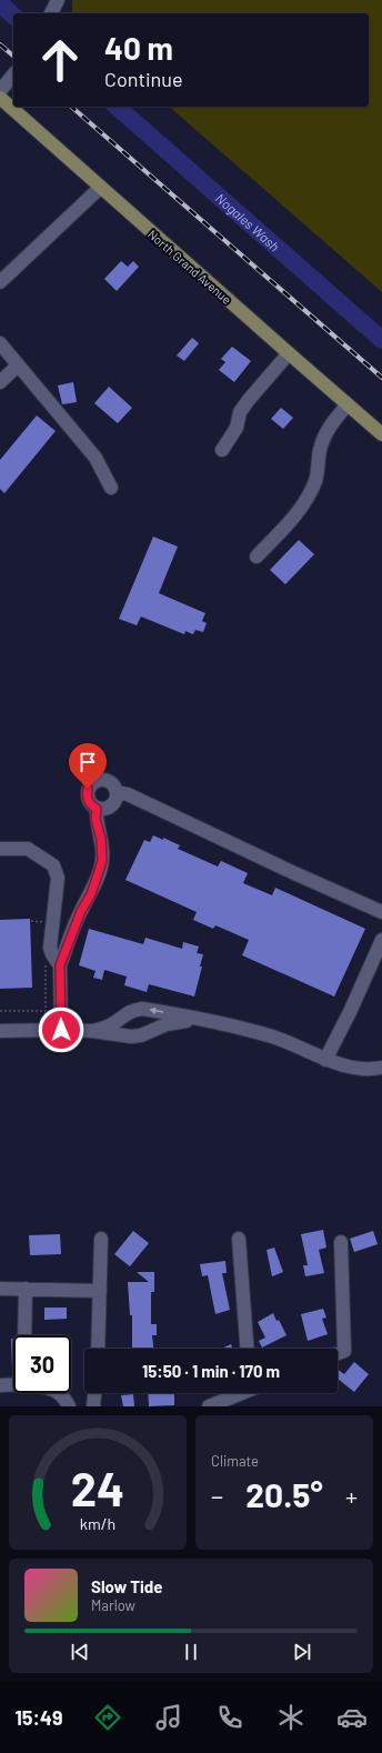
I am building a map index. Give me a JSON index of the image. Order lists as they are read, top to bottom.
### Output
{
  "streets": {
    "main road": ["North Grand Avenue"]
  },
  "water": ["Nogales Wash"],
  "page": {
    "turn": ["40 m", "Continue"],
    "limit": "30",
    "trip": "15:50 · 1 min · 170 m",
    "tile": "Climate",
    "heat": ["−", "20.5°", "+"],
    "song": ["Slow Tide", "Marlow"],
    "tabs": "15:49",
    "gauge": ["24", "km/h"]
  }
}
